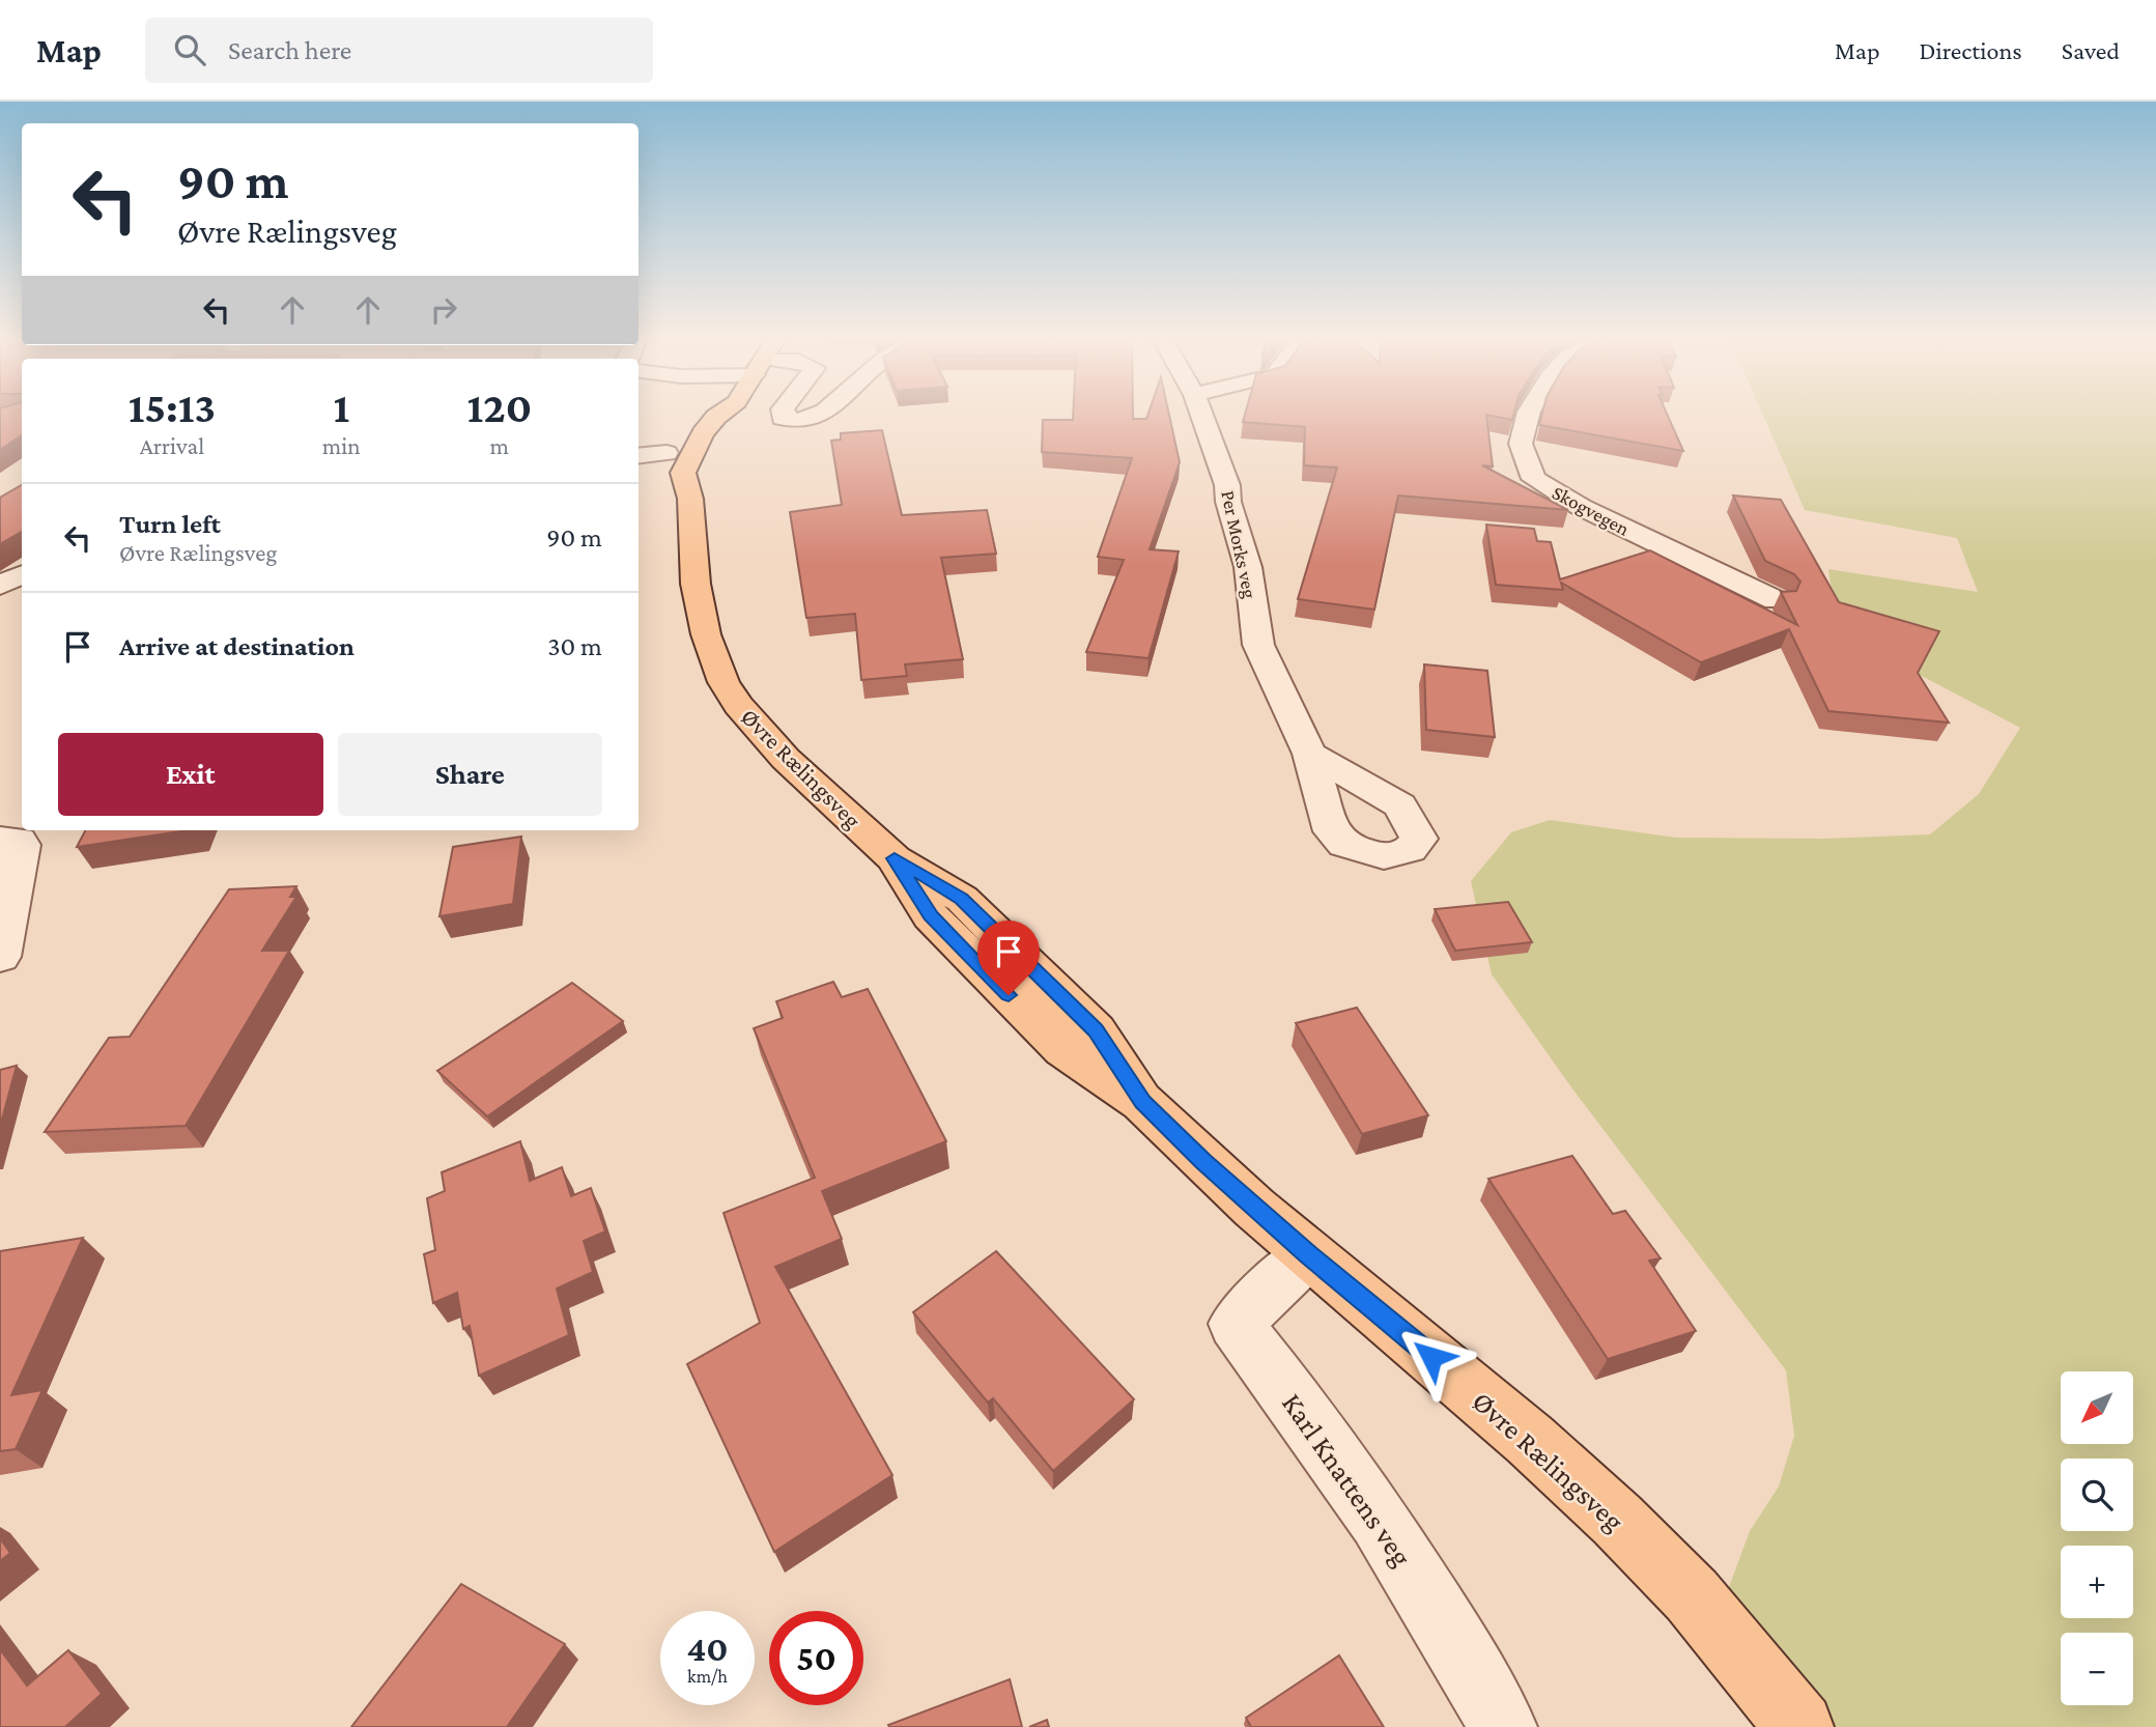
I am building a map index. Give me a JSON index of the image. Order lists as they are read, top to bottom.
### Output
{
  "streets": {
    "main road": ["Øvre Rælingsveg"],
    "street": ["Skogvegen", "Per Morks veg", "Karl Knattens veg"]
  },
  "crossings": [
    ["Øvre Rælingsveg", "Karl Knattens veg"]
  ],
  "north": "bottom left",
  "page": {
    "header": "Map",
    "search": "Search here",
    "nav": ["Map", "Directions", "Saved"],
    "turn": ["90 m", "Øvre Rælingsveg"],
    "eta": [
      "15:13",
      "Arrival",
      "1",
      "min",
      "120",
      "m"
    ],
    "list": [
      {
        "name": "Turn left",
        "note": "Øvre Rælingsveg",
        "value": "90 m"
      },
      {
        "name": "Arrive at destination",
        "value": "30 m"
      }
    ],
    "buttons": ["Exit", "Share"],
    "map_buttons": ["+", "−"],
    "speed": "40 km/h",
    "limit": "50"
  }
}
